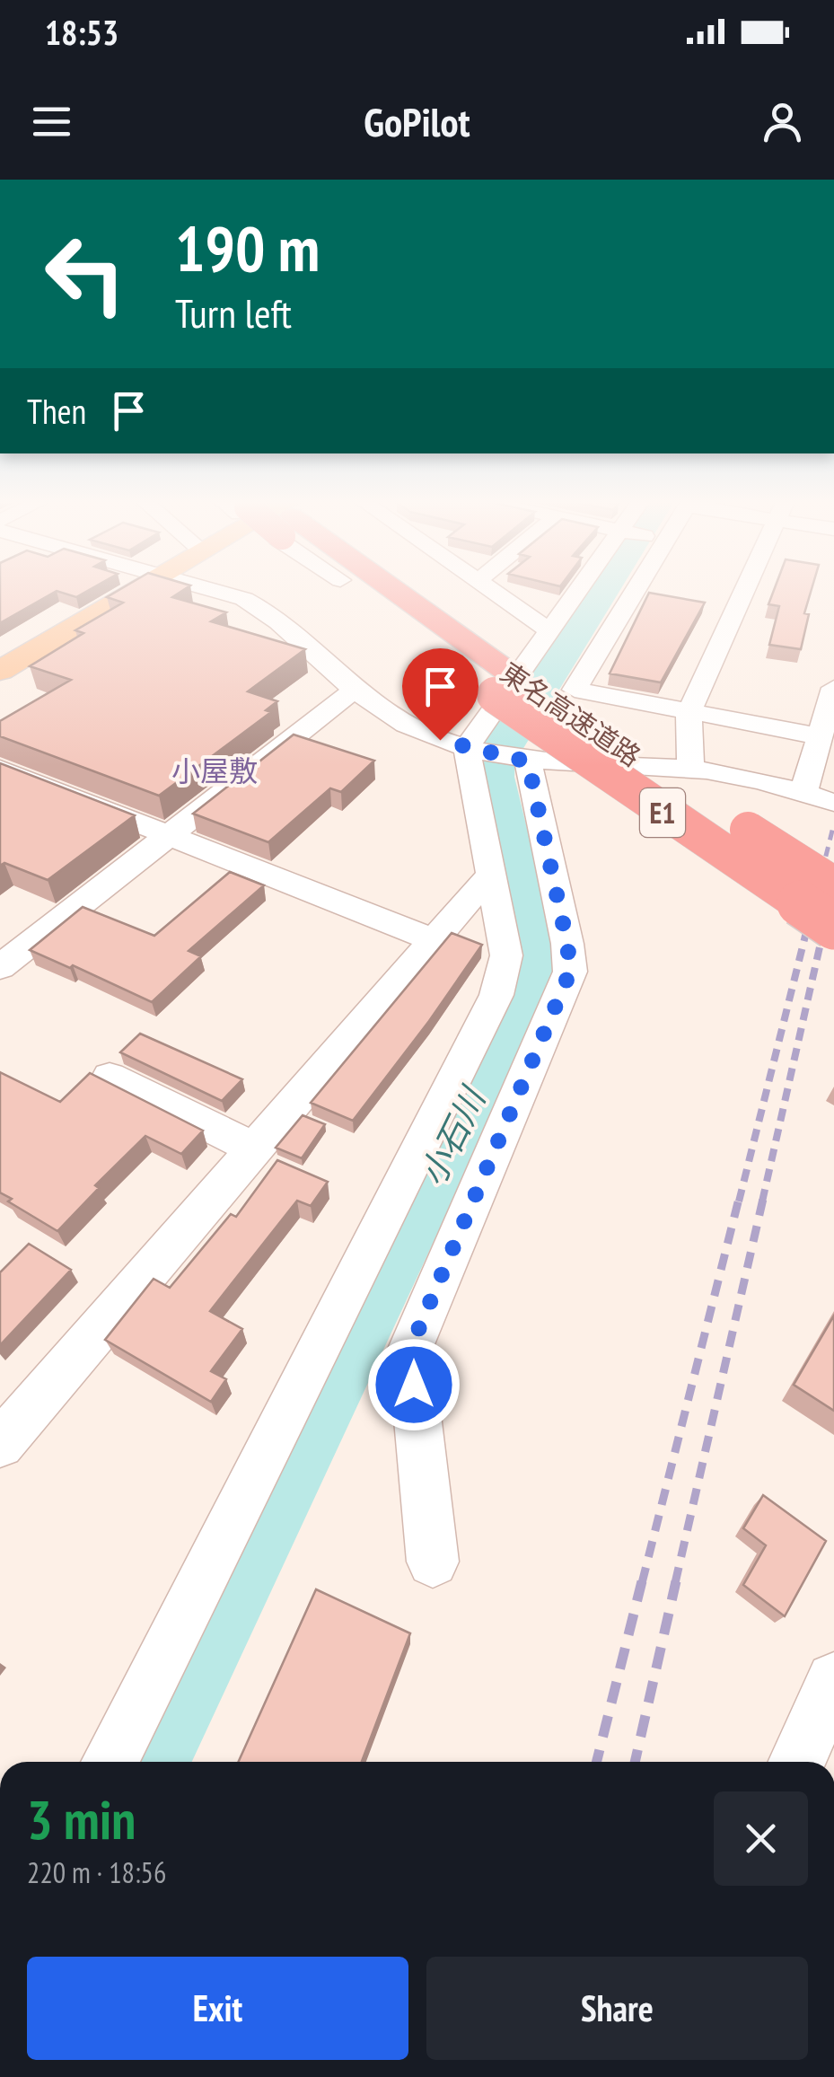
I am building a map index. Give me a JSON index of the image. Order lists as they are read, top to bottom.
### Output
{
  "streets": {
    "highway": ["東名高速道路", "E1"]
  },
  "districts": ["小屋敷"],
  "water": ["小石川"],
  "page": {
    "status": "18:53",
    "header": "GoPilot",
    "turn": ["190 m", "Turn left"],
    "then": "Then",
    "heading": ["3 min", "220 m · 18:56"],
    "buttons": ["Exit", "Share"]
  }
}
